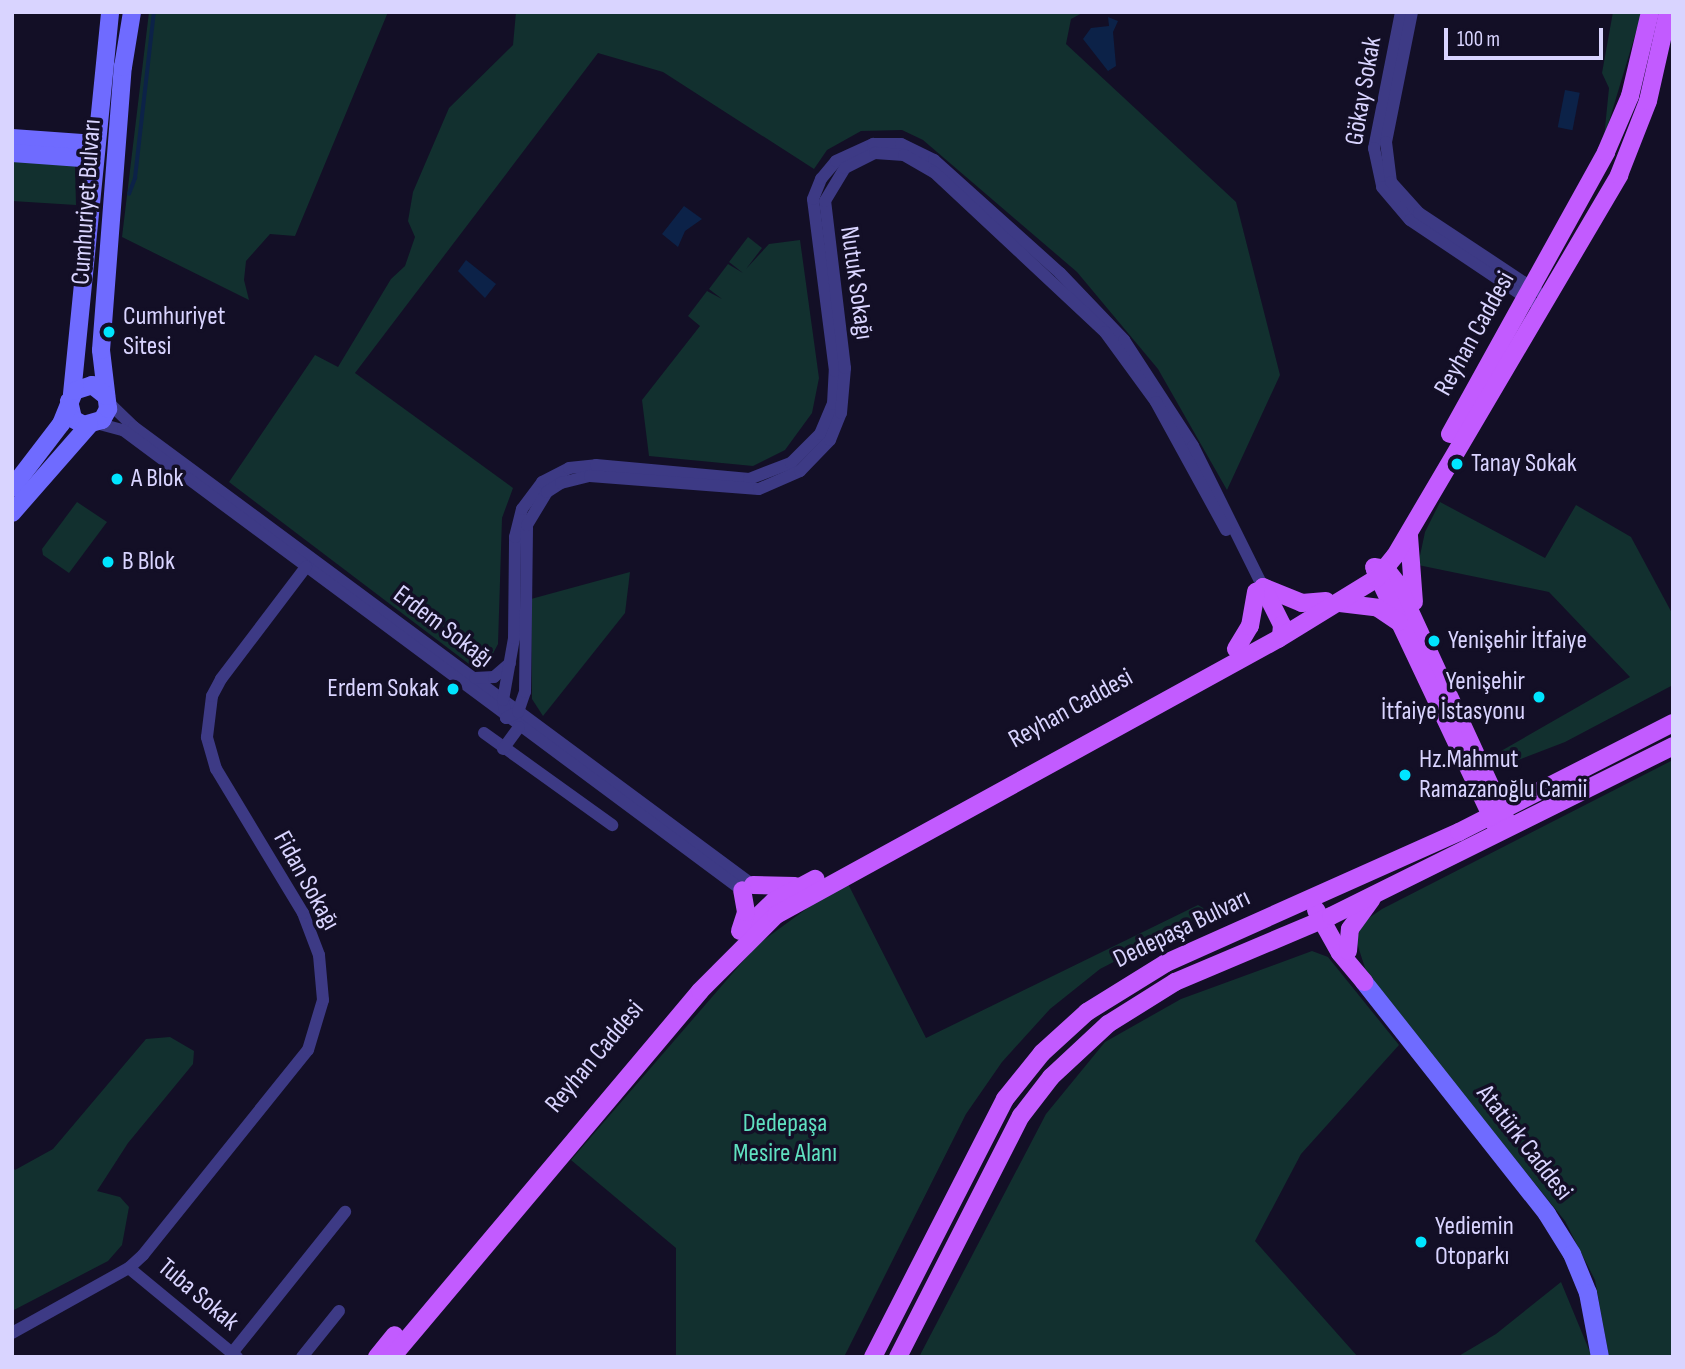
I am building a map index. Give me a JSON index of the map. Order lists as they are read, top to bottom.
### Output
{
  "streets": {
    "main road": ["Reyhan Caddesi", "Dedepaşa Bulvarı"],
    "street": [
      "Gökay Sokak",
      "Cumhuriyet Bulvarı",
      "Nutuk Sokağı",
      "Erdem Sokağı",
      "Fidan Sokağı",
      "Atatürk Caddesi",
      "Tuba Sokak"
    ]
  },
  "crossings": [
    ["Gökay Sokak", "Reyhan Caddesi"],
    ["Cumhuriyet Bulvarı", "Erdem Sokağı"],
    ["Nutuk Sokağı", "Erdem Sokağı"],
    ["Erdem Sokağı", "Fidan Sokağı"],
    ["Fidan Sokağı", "Tuba Sokak"]
  ],
  "parks": ["Dedepaşa Mesire Alanı"],
  "places": [
    "Cumhuriyet Sitesi",
    "Tanay Sokak",
    "A Blok",
    "B Blok",
    "Yenişehir İtfaiye",
    "Erdem Sokak",
    "Yenişehir İtfaiye İstasyonu",
    "Hz.Mahmut Ramazanoğlu Camii",
    "Yediemin Otoparkı"
  ],
  "scale_bar": "100 m"
}
